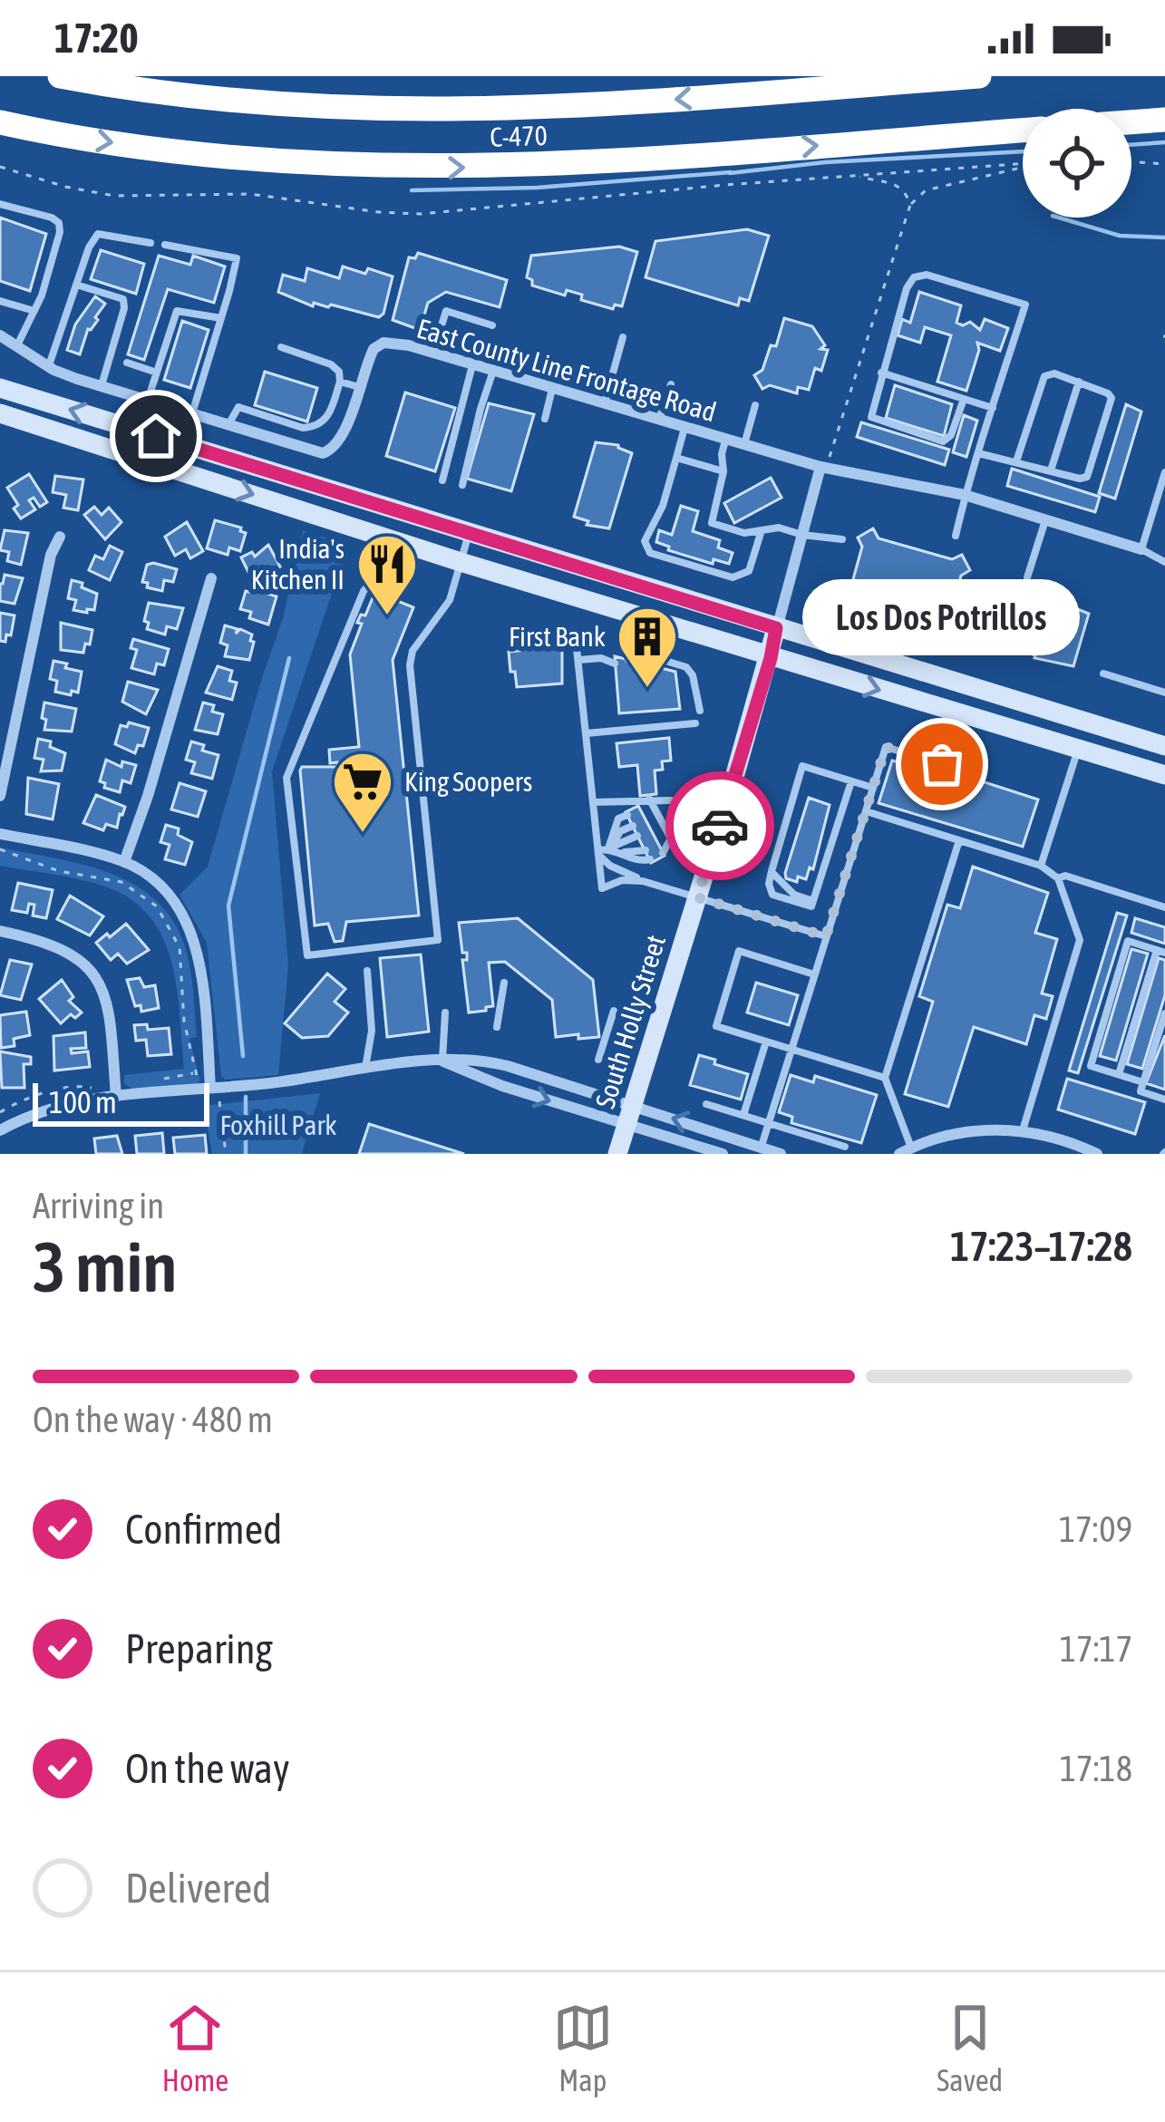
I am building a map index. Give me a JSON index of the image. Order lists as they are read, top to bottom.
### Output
{
  "streets": {
    "highway": ["C-470"],
    "main road": ["South Holly Street"],
    "street": ["East County Line Frontage Road"]
  },
  "crossings": [
    ["East County Line Frontage Road", "South Holly Street"]
  ],
  "parks": ["Foxhill Park"],
  "places": {
    "restaurant": ["India's Kitchen II"],
    "building": ["First Bank"],
    "other": ["Los Dos Potrillos"],
    "supermarket": ["King Soopers"]
  },
  "scale_bar": "100 m",
  "page": {
    "status": "17:20",
    "bubble": "Los Dos Potrillos",
    "scale": "100 m",
    "heading": ["3 min", "Arriving in", "17:23–17:28"],
    "bar": "On the way · 480 m",
    "list": [
      ["Confirmed", "17:09"],
      ["Preparing", "17:17"],
      ["On the way", "17:18"],
      "Delivered"
    ],
    "tabs": ["Home", "Map", "Saved"]
  }
}
